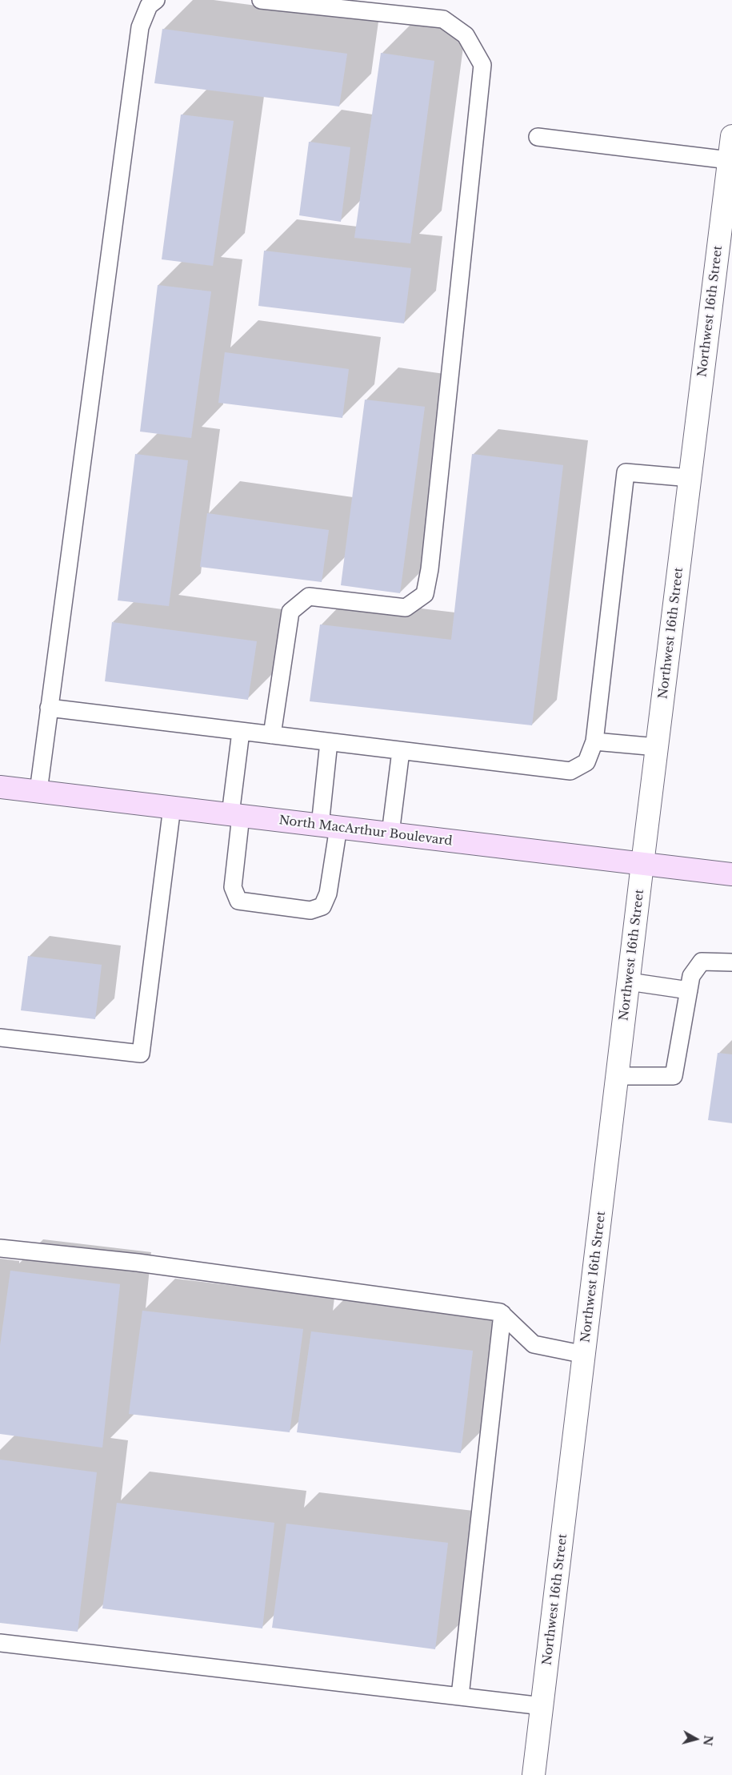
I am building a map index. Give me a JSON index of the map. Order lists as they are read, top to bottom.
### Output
{
  "streets": {
    "main road": ["North MacArthur Boulevard"],
    "street": ["Northwest 16th Street"]
  },
  "crossings": [
    ["Northwest 16th Street", "North MacArthur Boulevard"]
  ],
  "north": "right"
}
